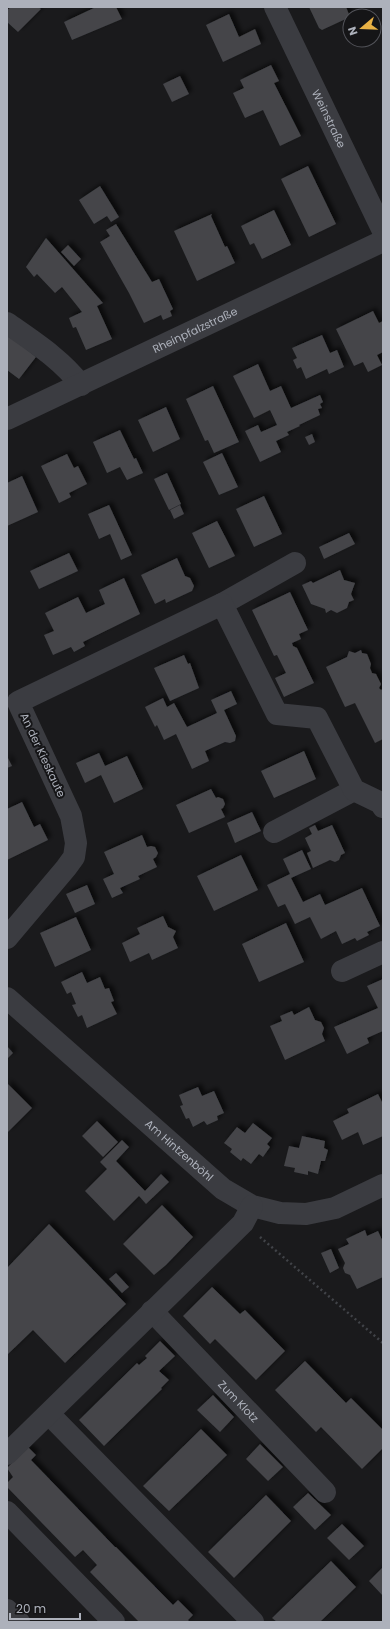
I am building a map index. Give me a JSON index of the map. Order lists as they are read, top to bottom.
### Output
{
  "streets": {
    "street": [
      "Weinstraße",
      "Rheinpfalzstraße",
      "An der Kieskaute",
      "Am Hintzenböhl",
      "Zum Klotz"
    ]
  },
  "scale_bar": "20 m",
  "north": "left"
}
